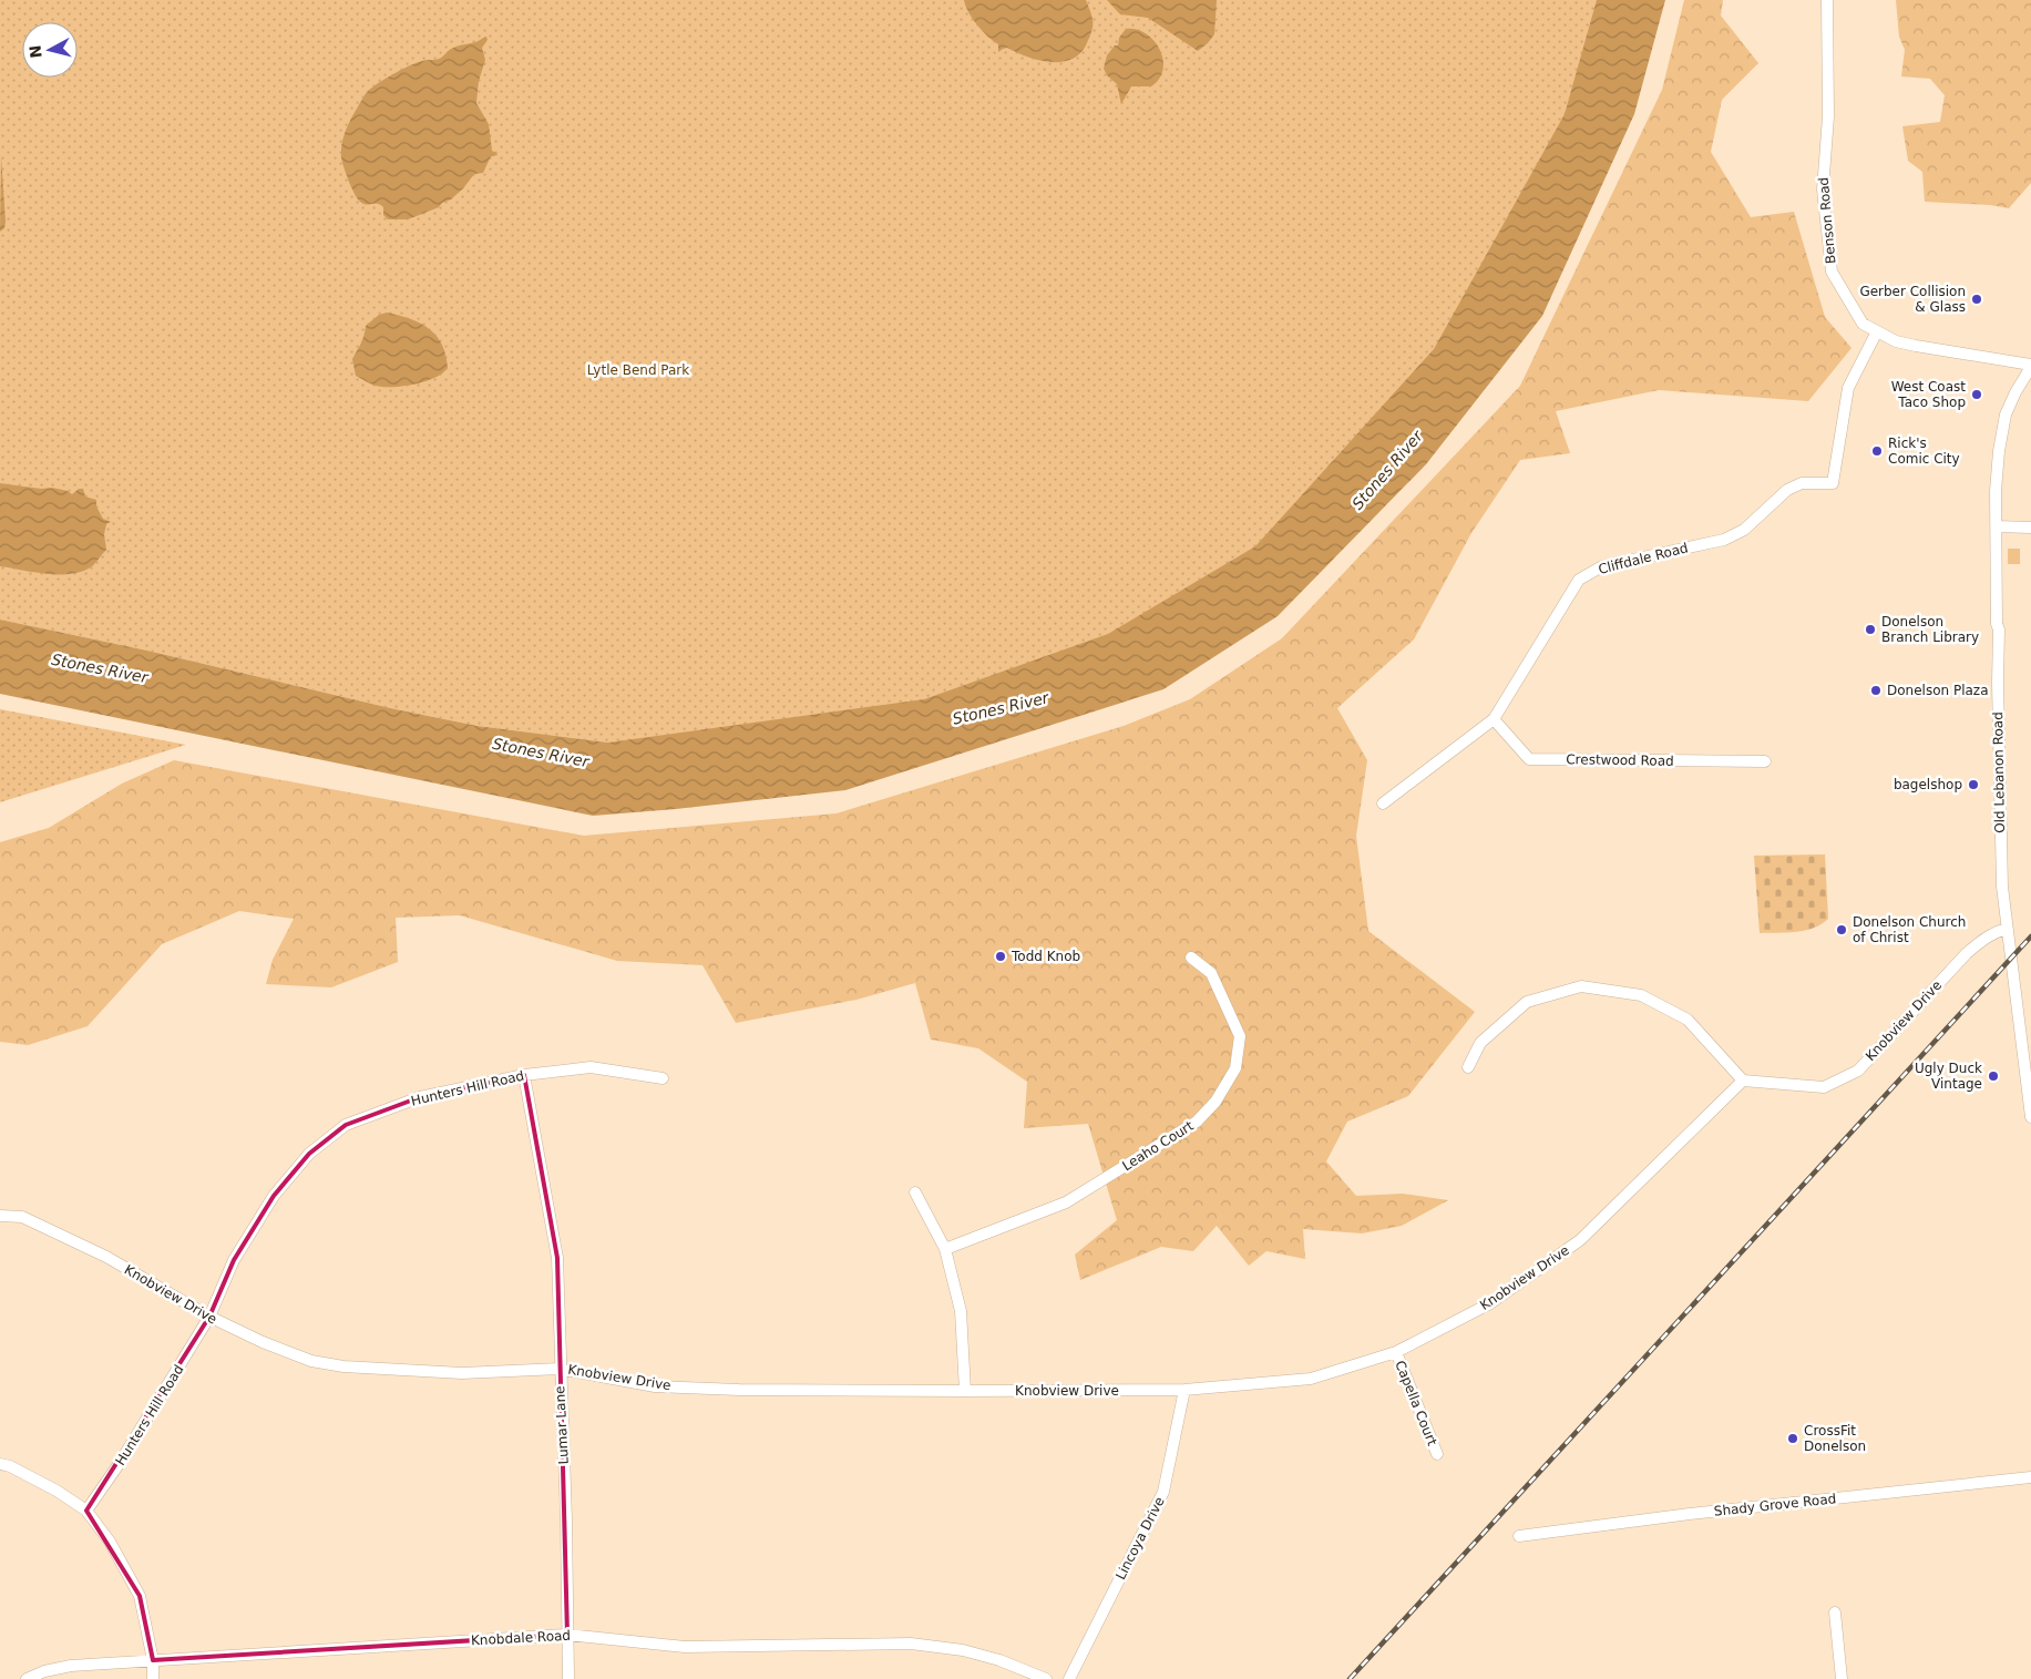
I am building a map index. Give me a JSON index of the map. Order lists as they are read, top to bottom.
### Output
{
  "streets": {
    "street": [
      "Benson Road",
      "Cliffdale Road",
      "Crestwood Road",
      "Old Lebanon Road",
      "Knobview Drive",
      "Hunters Hill Road",
      "Leaho Court",
      "Capella Court",
      "Lumar Lane",
      "Shady Grove Road",
      "Lincoya Drive",
      "Knobdale Road"
    ]
  },
  "crossings": [
    ["Benson Road", "Cliffdale Road"],
    ["Benson Road", "Old Lebanon Road"],
    ["Cliffdale Road", "Crestwood Road"],
    ["Old Lebanon Road", "Knobview Drive"],
    ["Knobview Drive", "Hunters Hill Road"],
    ["Knobview Drive", "Capella Court"],
    ["Knobview Drive", "Lumar Lane"],
    ["Knobview Drive", "Lincoya Drive"],
    ["Hunters Hill Road", "Lumar Lane"],
    ["Lumar Lane", "Knobdale Road"]
  ],
  "water": ["Stones River"],
  "parks": ["Lytle Bend Park"],
  "places": [
    "Gerber Collision & Glass",
    "West Coast Taco Shop",
    "Rick's Comic City",
    "Donelson Branch Library",
    "Donelson Plaza",
    "bagelshop",
    "Donelson Church of Christ",
    "Todd Knob",
    "Ugly Duck Vintage",
    "CrossFit Donelson"
  ],
  "north": "left"
}
